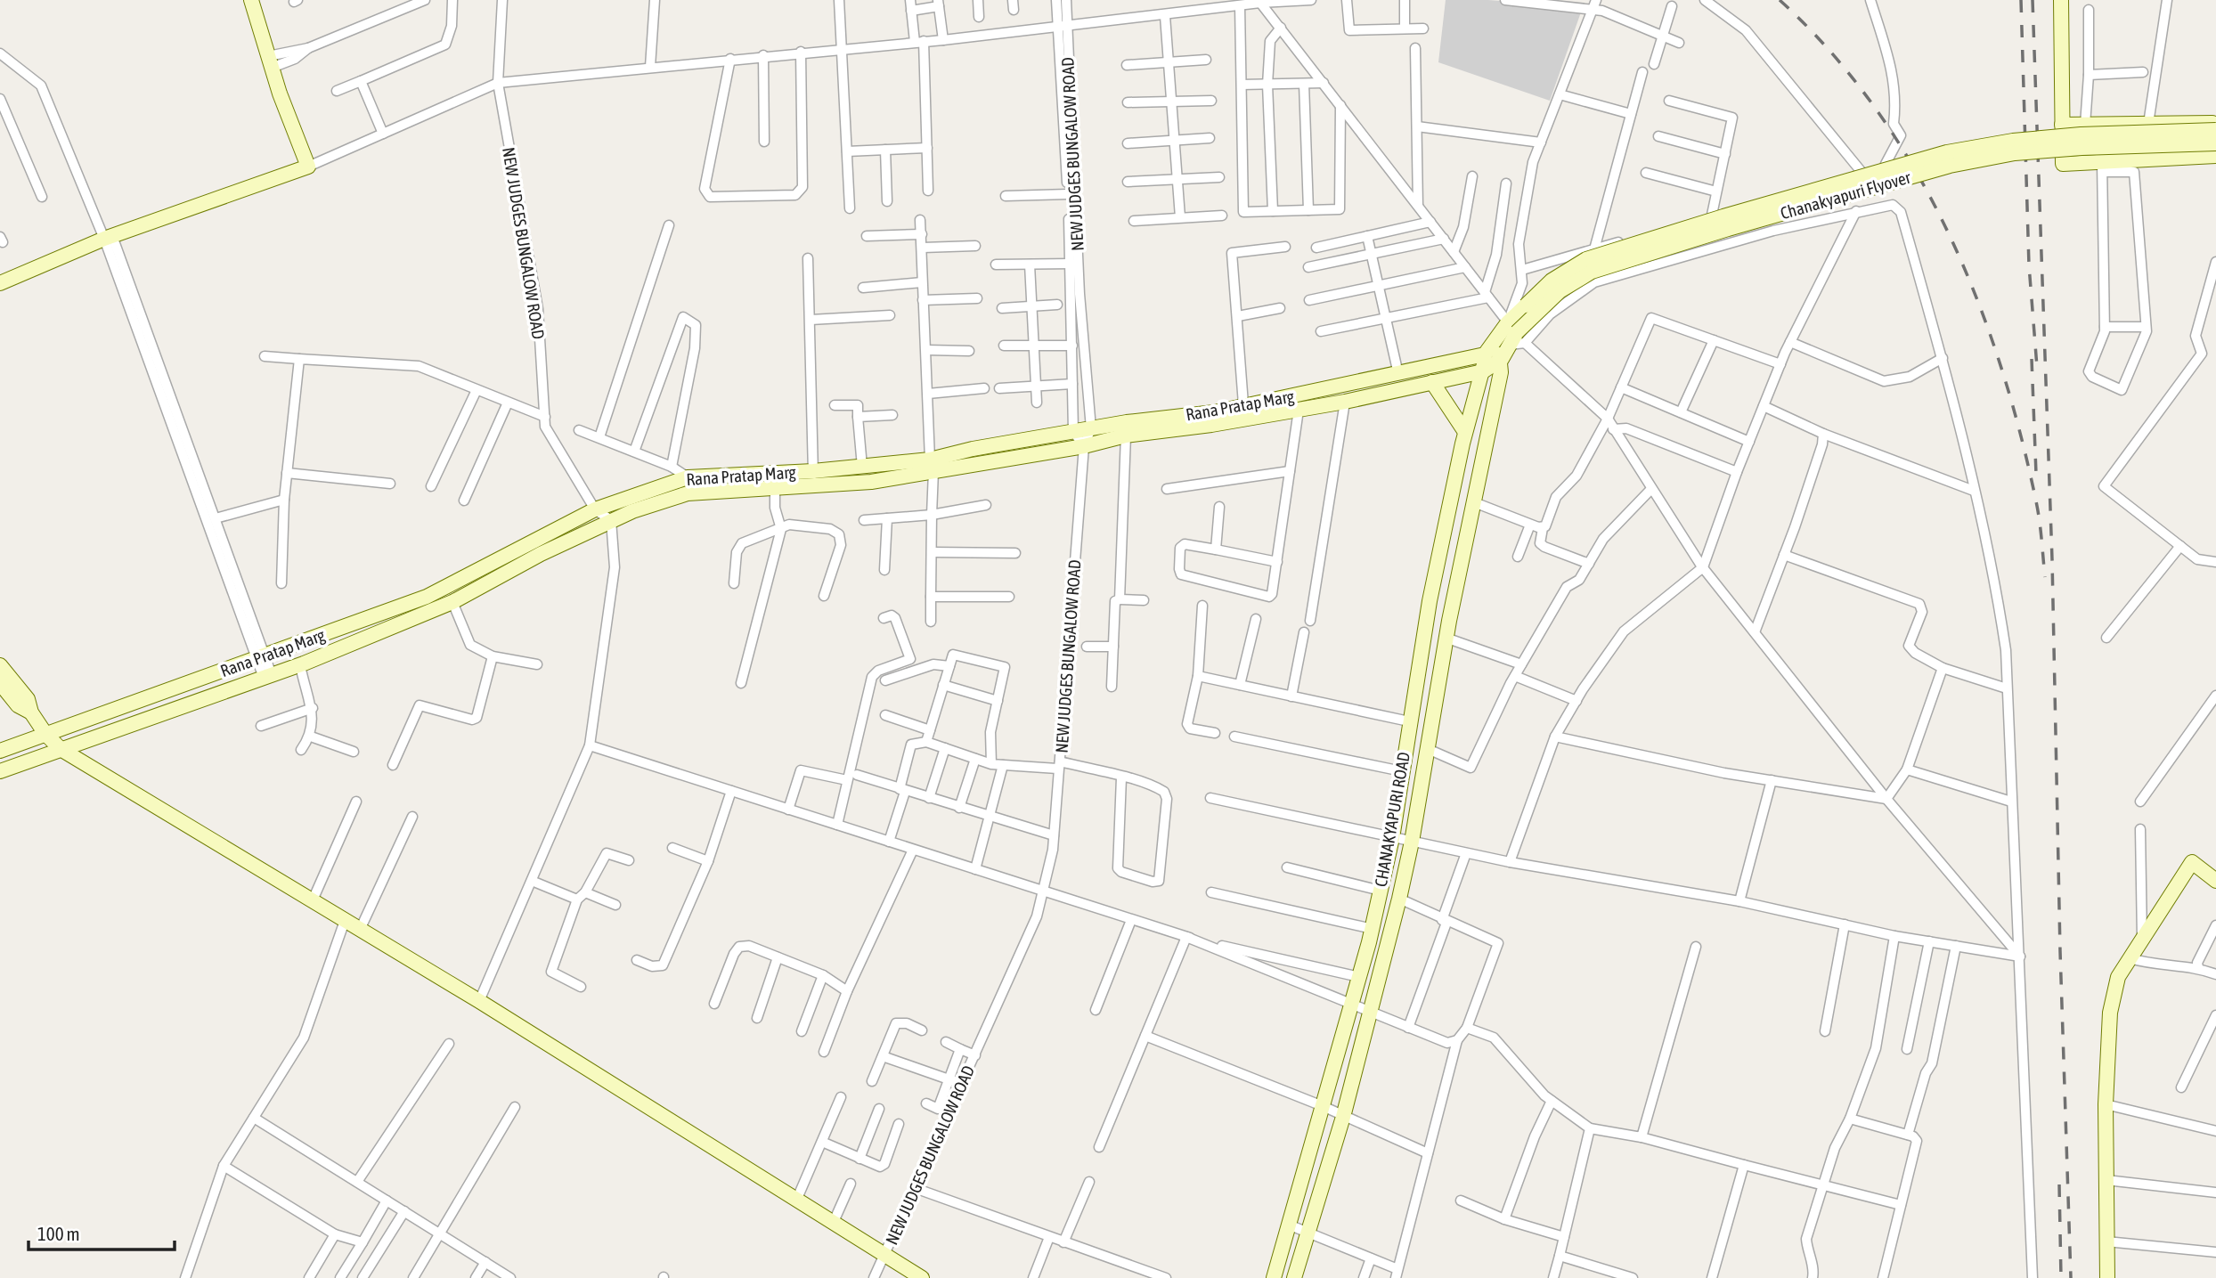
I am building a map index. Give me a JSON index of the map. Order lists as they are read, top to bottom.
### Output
{
  "streets": {
    "main road": ["Chanakyapuri Flyover", "Rana Pratap Marg", "CHANAKYAPURI ROAD"],
    "street": ["NEW JUDGES BUNGALOW ROAD"]
  },
  "crossings": [
    ["NEW JUDGES BUNGALOW ROAD", "Rana Pratap Marg"],
    ["Chanakyapuri Flyover", "Rana Pratap Marg"],
    ["Rana Pratap Marg", "CHANAKYAPURI ROAD"]
  ],
  "scale_bar": "100 m"
}
